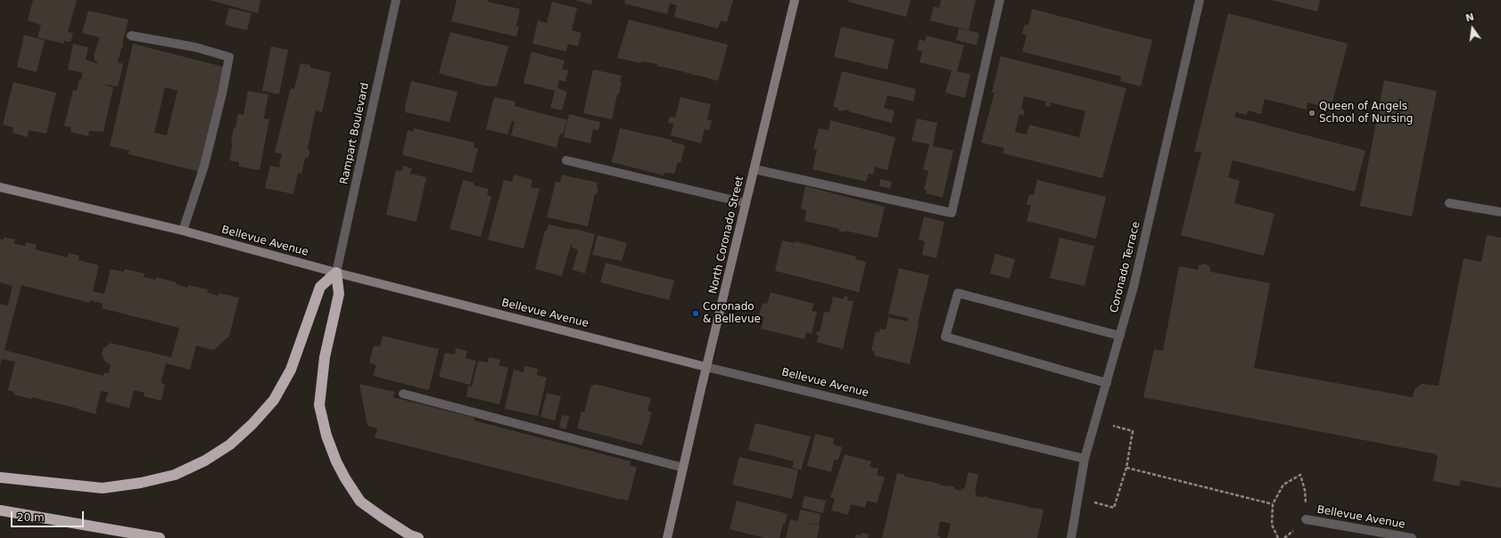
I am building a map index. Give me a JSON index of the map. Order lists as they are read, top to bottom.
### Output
{
  "streets": {
    "street": [
      "Rampart Boulevard",
      "North Coronado Street",
      "Bellevue Avenue",
      "Coronado Terrace"
    ]
  },
  "crossings": [
    ["Rampart Boulevard", "Bellevue Avenue"],
    ["North Coronado Street", "Bellevue Avenue"],
    ["Bellevue Avenue", "Coronado Terrace"]
  ],
  "places": ["Queen of Angels School of Nursing", "Coronado & Bellevue"],
  "scale_bar": "20 m",
  "north": "top"
}
